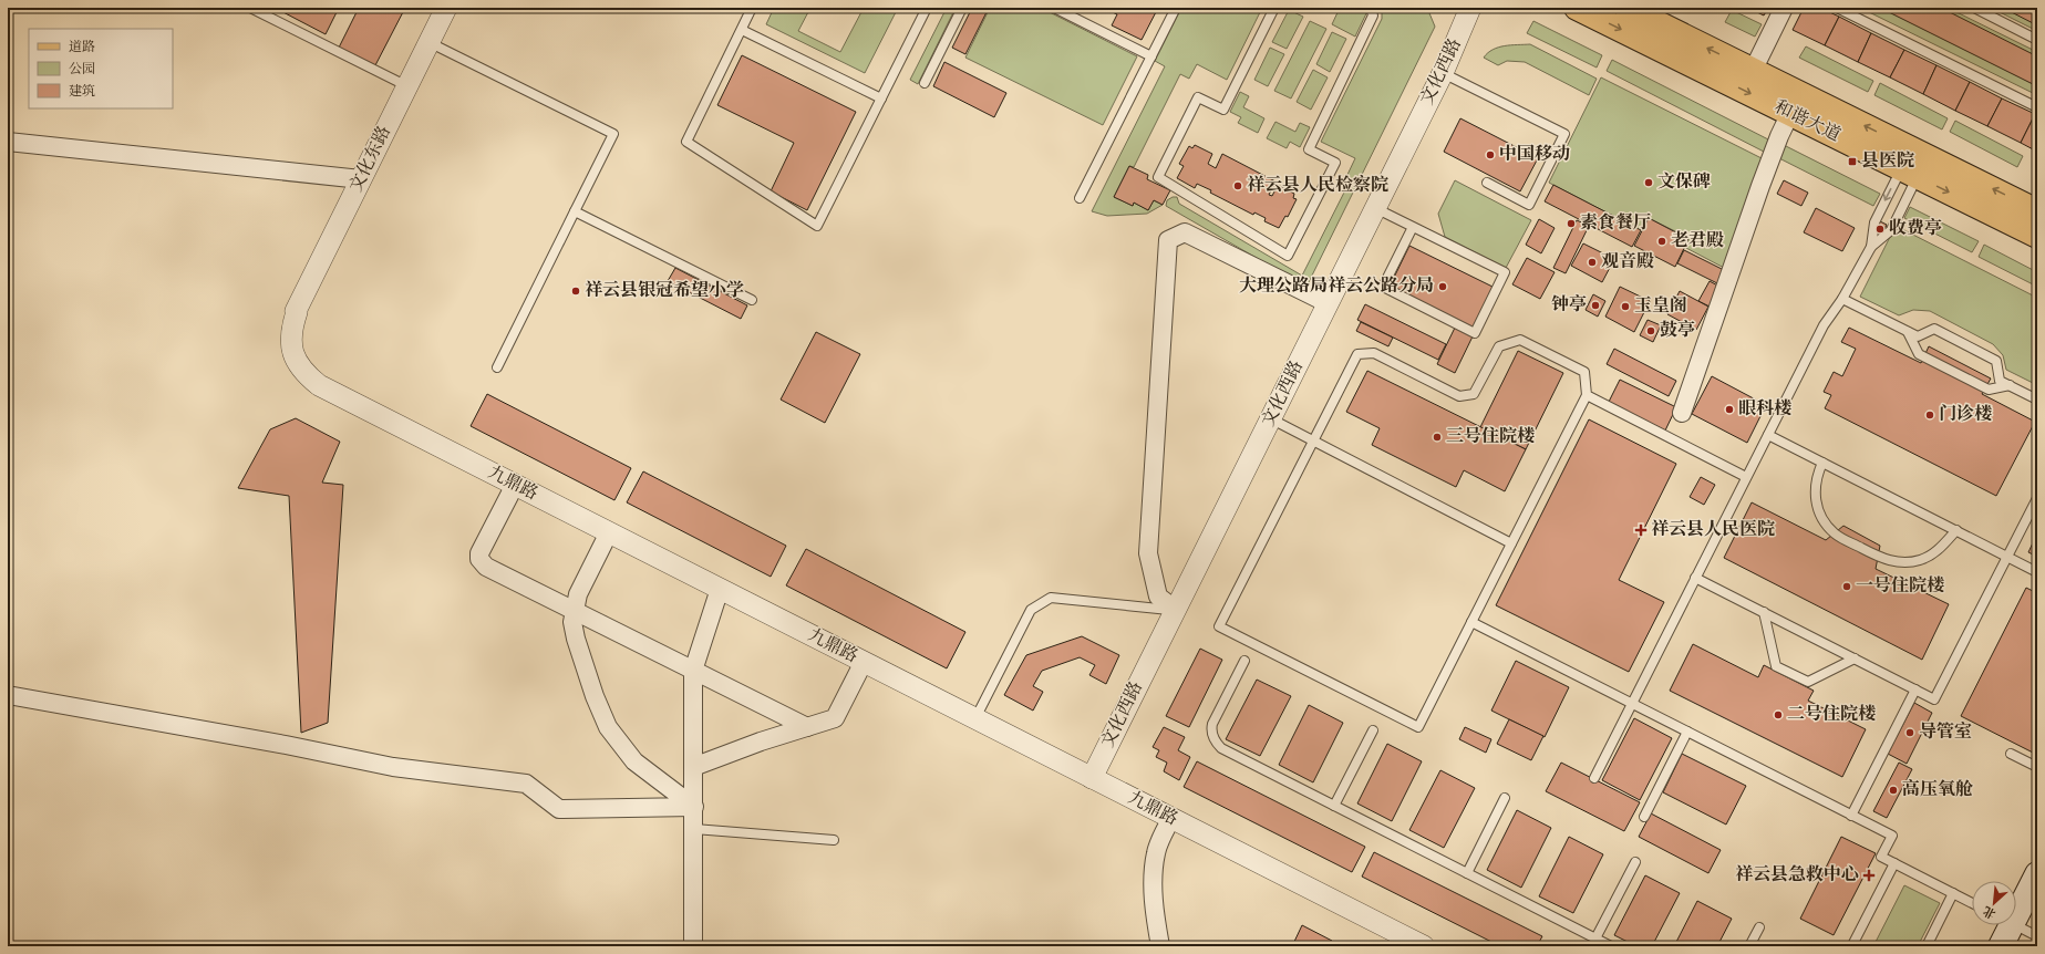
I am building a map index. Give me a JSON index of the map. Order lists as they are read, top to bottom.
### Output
{
  "streets": {
    "main road": ["和谐大道"],
    "street": ["文化西路", "文化东路", "九鼎路"]
  },
  "crossings": [
    ["文化西路", "九鼎路"],
    ["文化东路", "九鼎路"]
  ],
  "places": {
    "other": [
      "中国移动",
      "文保碑",
      "祥云县人民检察院",
      "素食餐厅",
      "收费亭",
      "老君殿",
      "观音殿",
      "大理公路局祥云公路分局",
      "祥云县银冠希望小学",
      "钟亭",
      "玉皇阁",
      "鼓亭",
      "眼科楼",
      "门诊楼",
      "三号住院楼",
      "一号住院楼",
      "二号住院楼",
      "导管室",
      "高压氧舱"
    ],
    "transit": ["县医院"],
    "health": ["祥云县人民医院", "祥云县急救中心"]
  },
  "legend": ["道路", "公园", "建筑"],
  "north": "bottom left"
}
